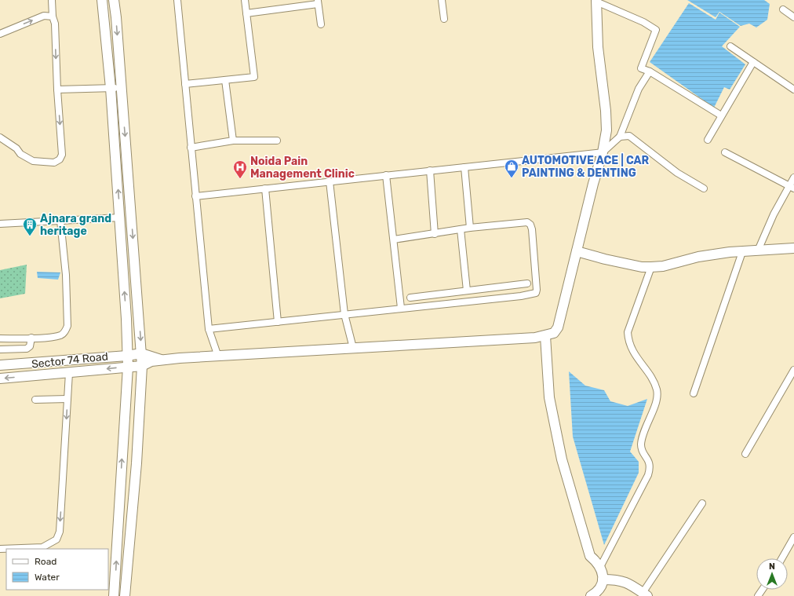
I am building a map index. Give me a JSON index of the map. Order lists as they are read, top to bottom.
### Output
{
  "streets": {
    "street": ["Sector 74 Road"]
  },
  "places": {
    "shop": ["AUTOMOTIVE ACE | CAR PAINTING & DENTING"],
    "hospital": ["Noida Pain Management Clinic"],
    "building": ["Ajnara grand heritage"]
  },
  "legend": ["Road", "Water"],
  "north": "top"
}
